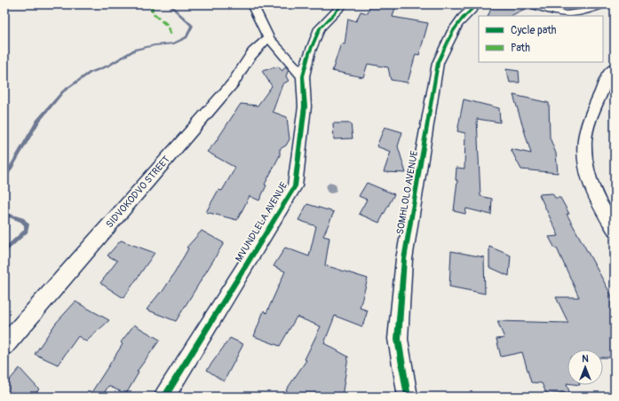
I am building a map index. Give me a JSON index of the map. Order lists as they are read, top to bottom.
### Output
{
  "streets": {
    "street": ["SIDVOKODVO STREET", "SOMHLOLO AVENUE", "MVUNDLELA AVENUE"]
  },
  "legend": ["Cycle path", "Path"],
  "north": "top"
}
